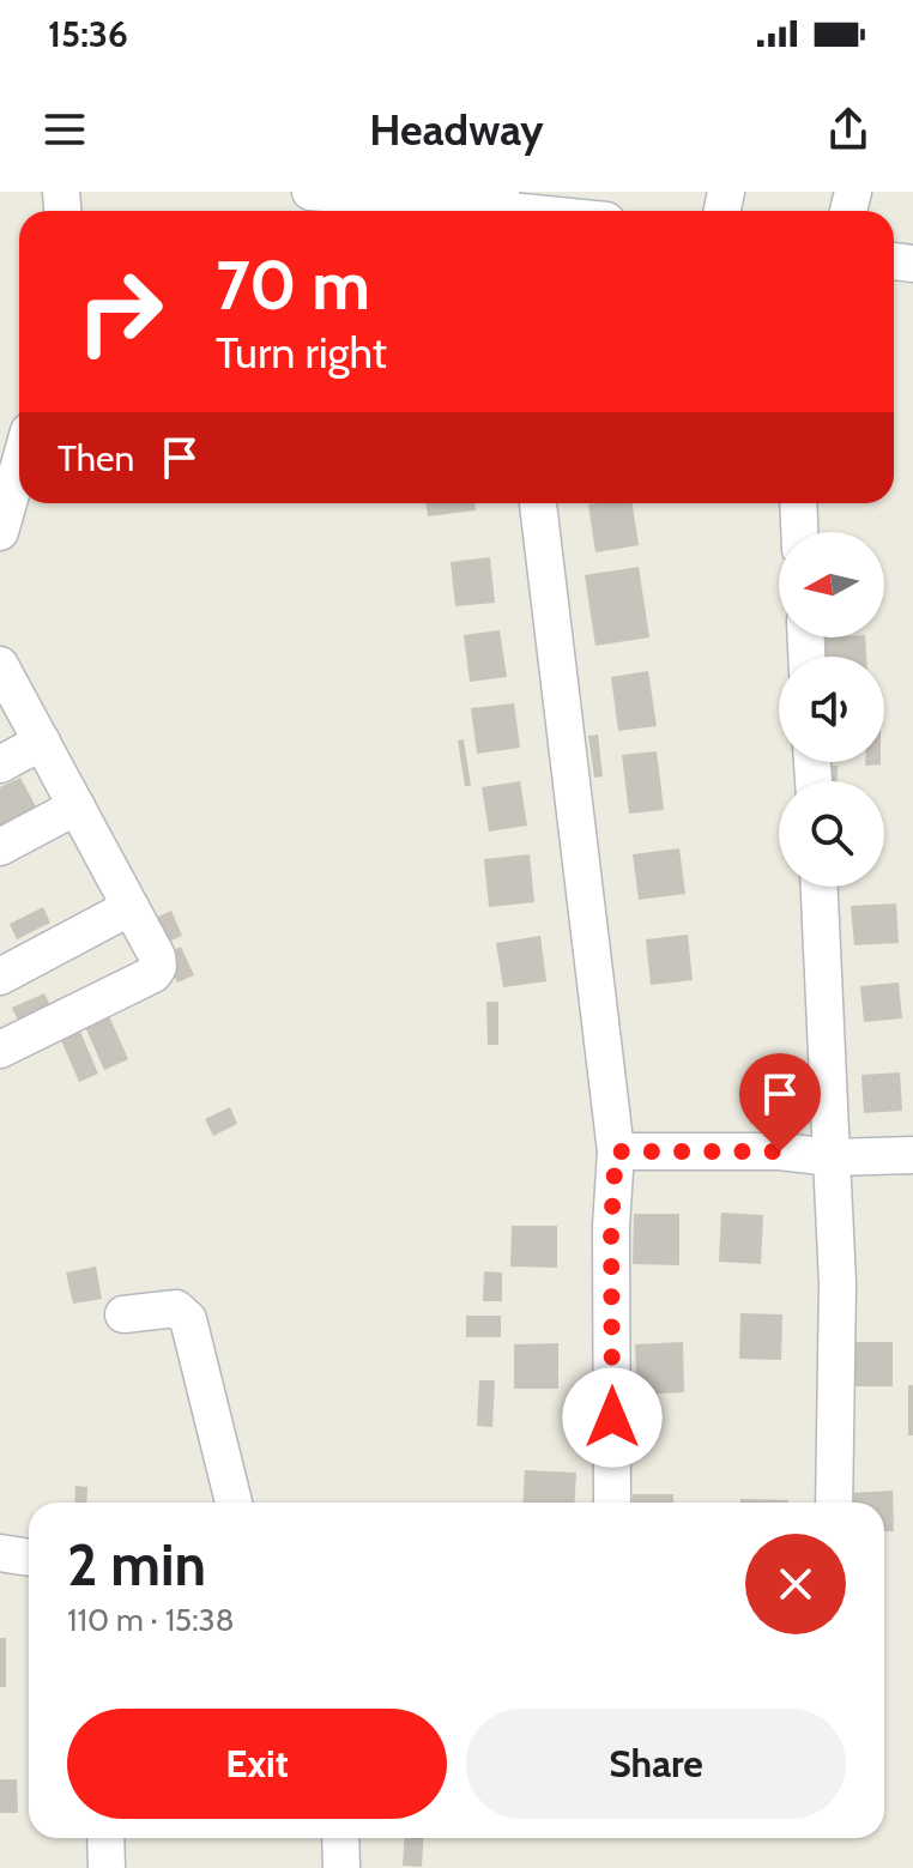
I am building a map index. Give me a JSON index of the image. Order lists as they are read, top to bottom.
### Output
{
  "north": "left",
  "page": {
    "status": "15:36",
    "header": "Headway",
    "turn": ["70 m", "Turn right"],
    "then": "Then",
    "heading": ["2 min", "110 m · 15:38"],
    "buttons": ["Exit", "Share"]
  }
}
